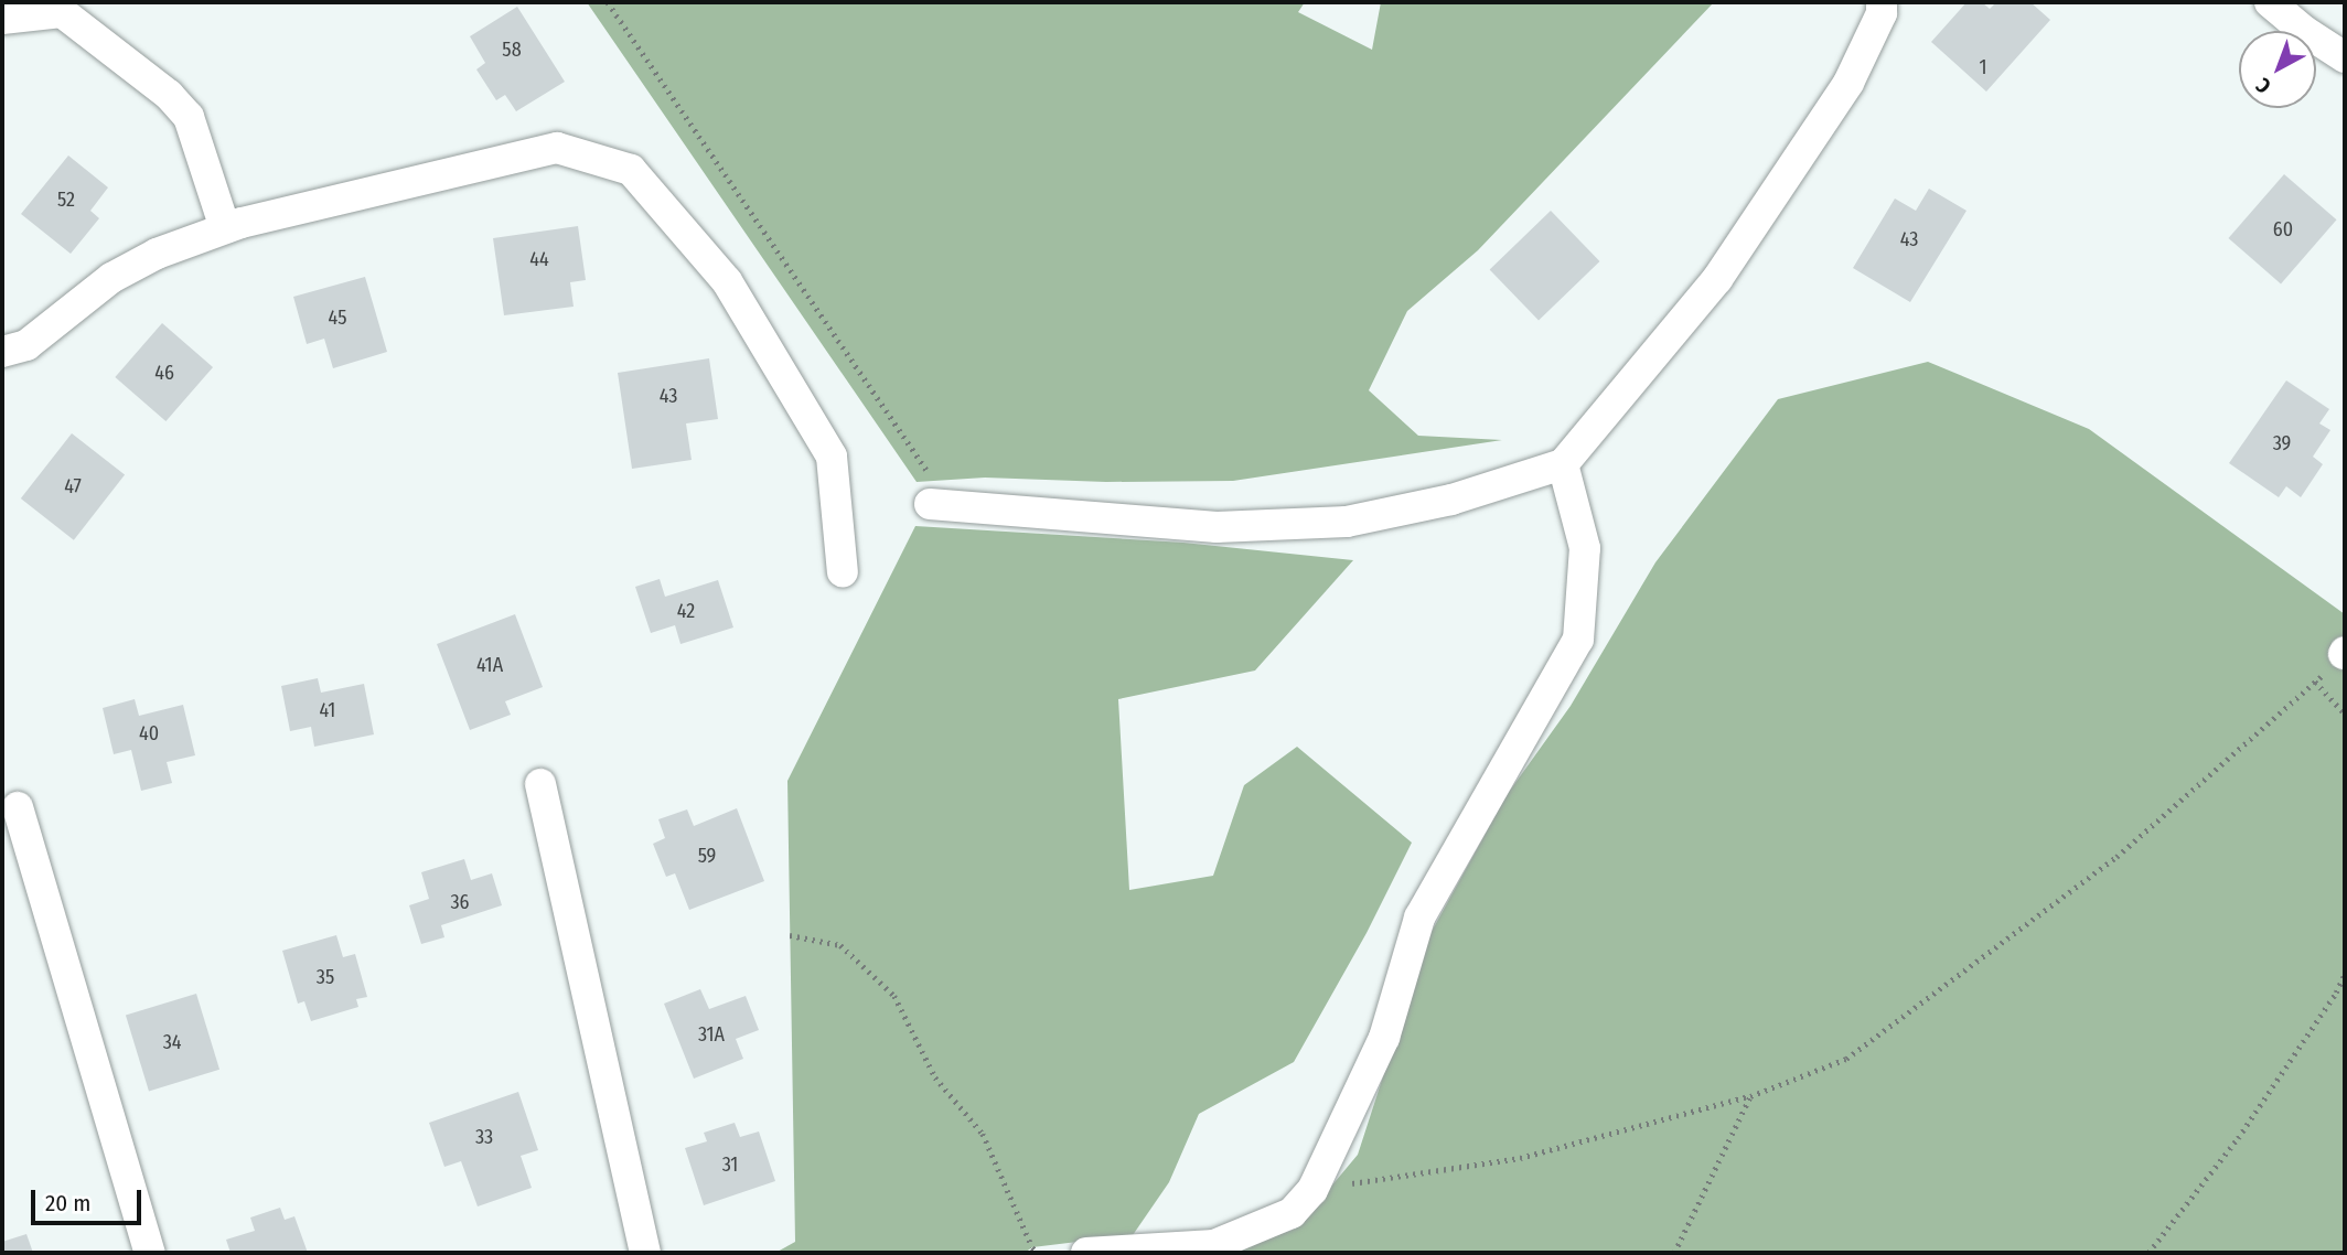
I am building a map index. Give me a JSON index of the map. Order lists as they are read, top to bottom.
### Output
{
  "house_numbers": [
    "58",
    "1",
    "52",
    "60",
    "43",
    "44",
    "45",
    "46",
    "43",
    "39",
    "47",
    "42",
    "41А",
    "41",
    "40",
    "59",
    "36",
    "35",
    "31А",
    "34",
    "33",
    "31"
  ],
  "scale_bar": "20 m",
  "north": "bottom left"
}
